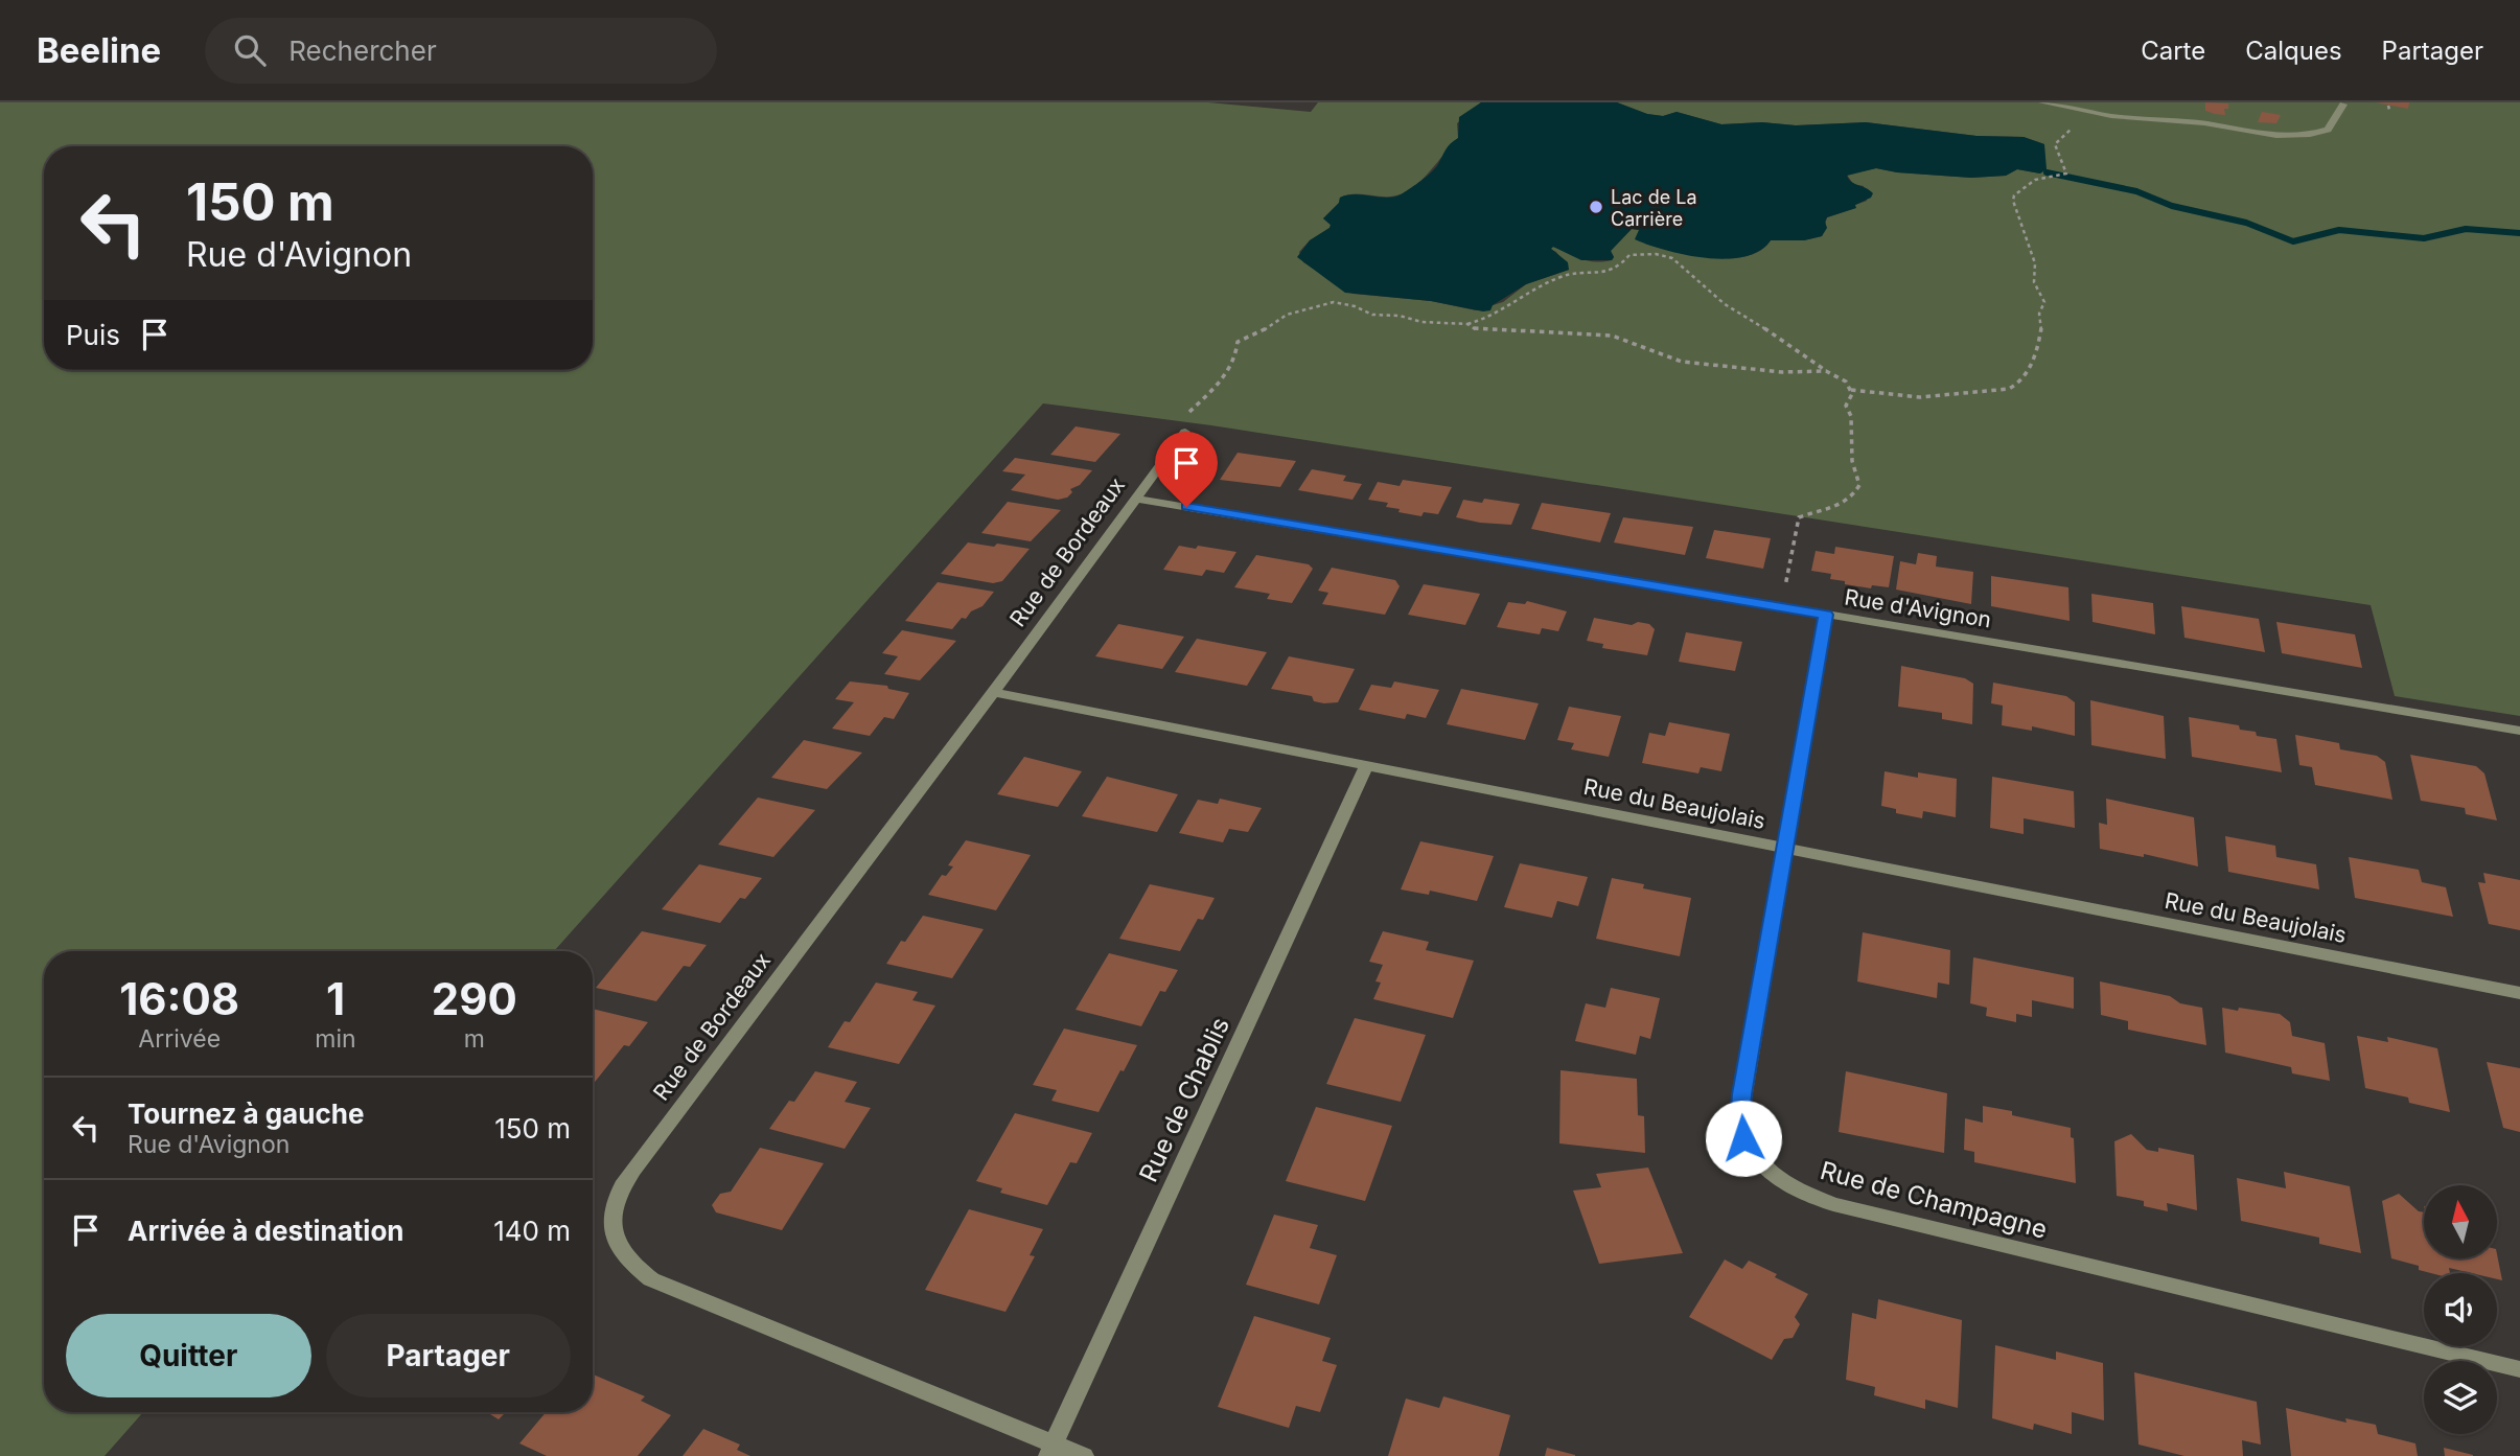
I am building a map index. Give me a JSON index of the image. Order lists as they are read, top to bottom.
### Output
{
  "streets": {
    "street": [
      "Rue de Bordeaux",
      "Rue d'Avignon",
      "Rue du Beaujolais",
      "Rue de Chablis",
      "Rue de Champagne"
    ]
  },
  "crossings": [
    ["Rue de Bordeaux", "Rue d'Avignon"],
    ["Rue de Bordeaux", "Rue du Beaujolais"],
    ["Rue de Bordeaux", "Rue de Chablis"],
    ["Rue d'Avignon", "Rue de Champagne"],
    ["Rue du Beaujolais", "Rue de Chablis"],
    ["Rue du Beaujolais", "Rue de Champagne"]
  ],
  "places": ["Lac de La Carrière"],
  "north": "top",
  "page": {
    "header": "Beeline",
    "search": "Rechercher",
    "nav": ["Carte", "Calques", "Partager"],
    "turn": ["150 m", "Rue d'Avignon"],
    "then": "Puis",
    "eta": [
      "16:08",
      "Arrivée",
      "1",
      "min",
      "290",
      "m"
    ],
    "list": [
      {
        "name": "Tournez à gauche",
        "note": "Rue d'Avignon",
        "value": "150 m"
      },
      {
        "name": "Arrivée à destination",
        "value": "140 m"
      }
    ],
    "buttons": ["Quitter", "Partager"]
  }
}
